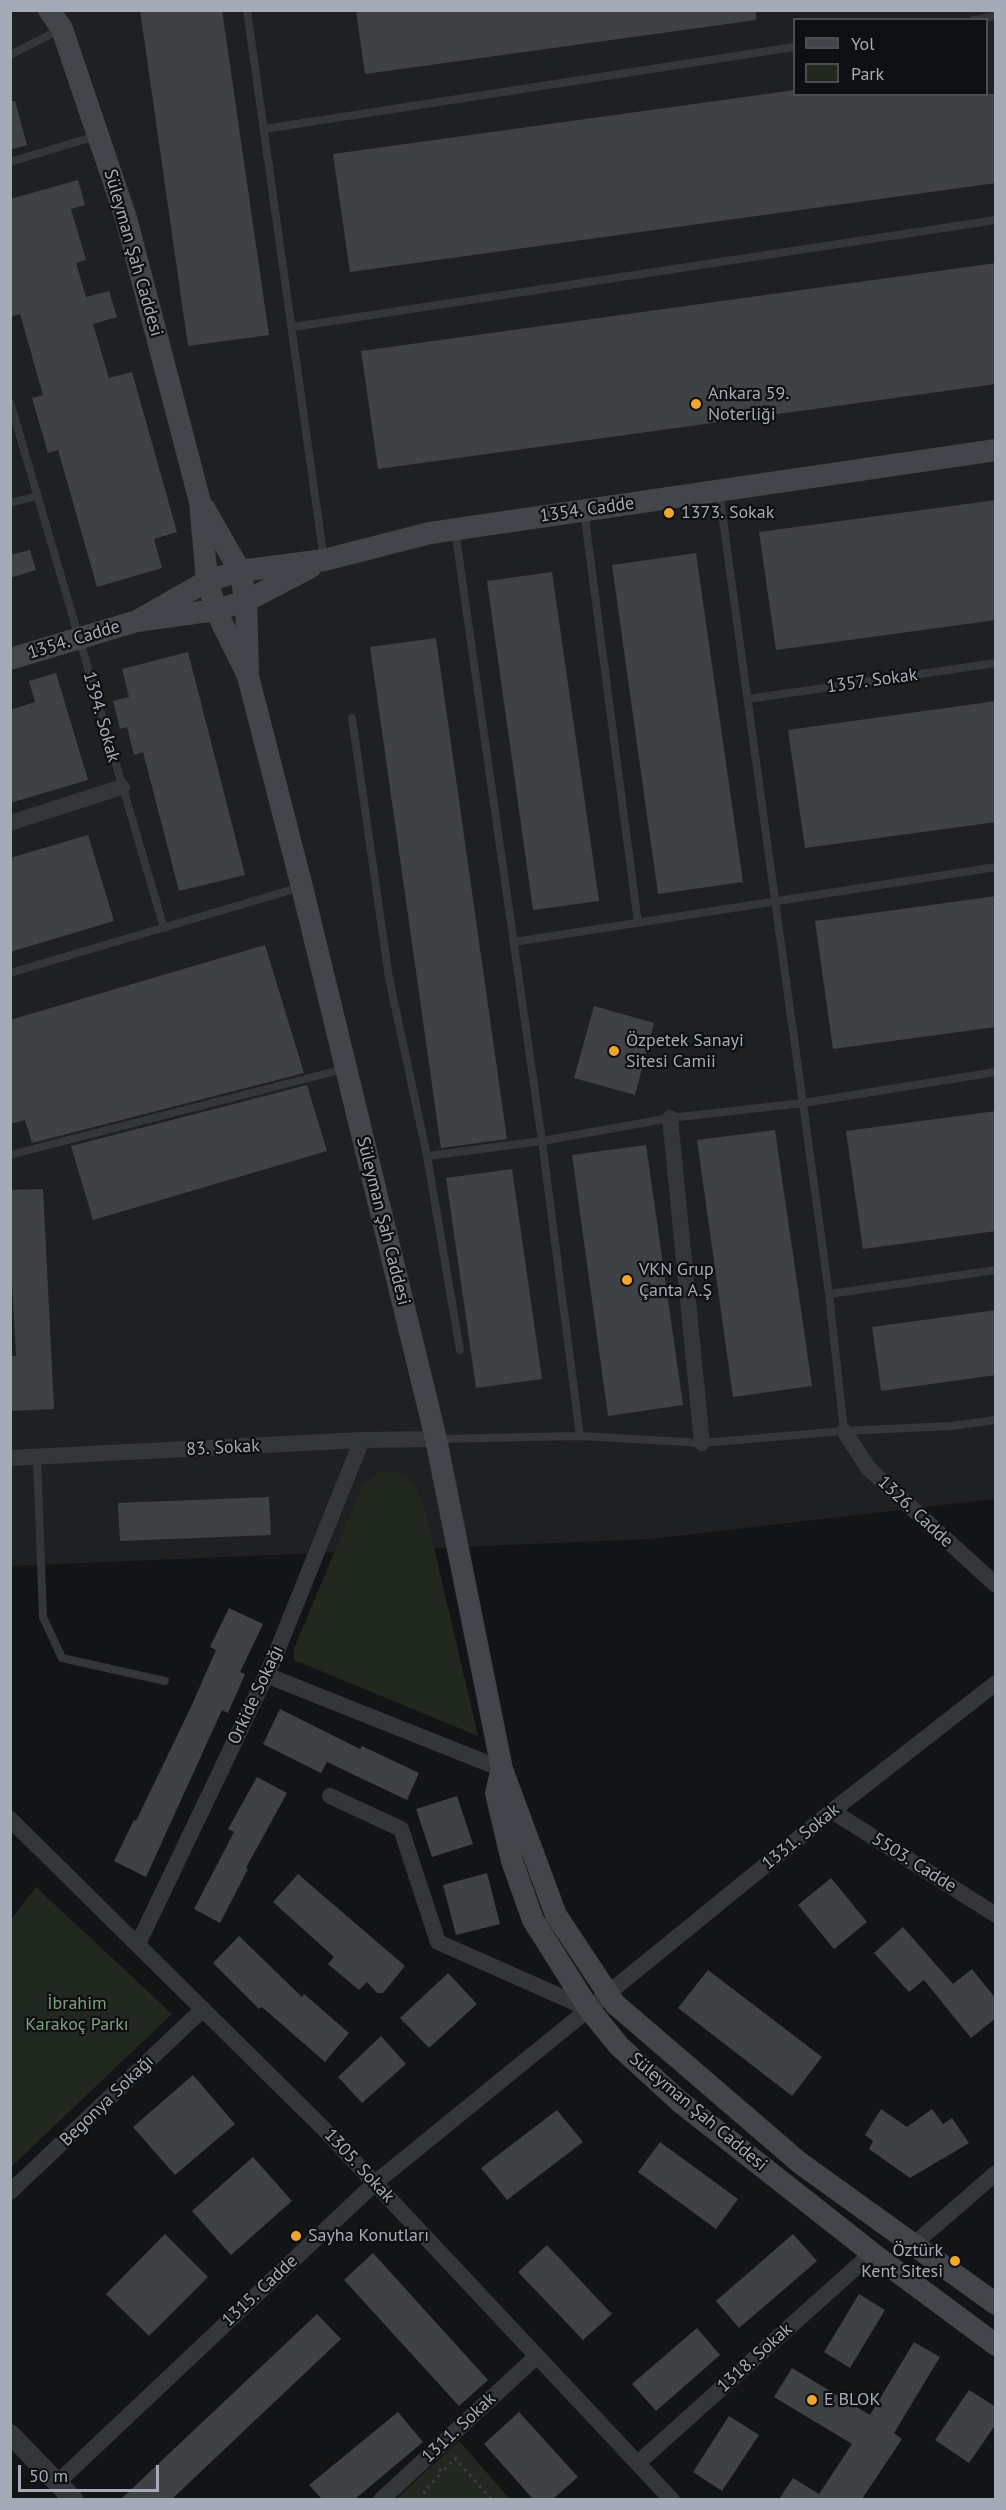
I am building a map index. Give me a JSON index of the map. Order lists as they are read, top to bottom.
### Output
{
  "streets": {
    "main road": ["Süleyman Şah Caddesi", "1354. Cadde"],
    "street": [
      "83. Sokak",
      "1326. Cadde",
      "Orkide Sokağı",
      "1331. Sokak",
      "5503. Cadde",
      "Begonya Sokağı",
      "1305. Sokak",
      "1315. Cadde",
      "1318. Sokak",
      "1311. Sokak"
    ],
    "lane": ["1357. Sokak", "1394. Sokak"]
  },
  "crossings": [
    ["Süleyman Şah Caddesi", "83. Sokak"],
    ["Süleyman Şah Caddesi", "1331. Sokak"],
    ["Süleyman Şah Caddesi", "1315. Cadde"],
    ["Süleyman Şah Caddesi", "1318. Sokak"],
    ["1354. Cadde", "1394. Sokak"],
    ["83. Sokak", "Orkide Sokağı"],
    ["Orkide Sokağı", "1305. Sokak"],
    ["1331. Sokak", "5503. Cadde"],
    ["1331. Sokak", "1315. Cadde"],
    ["Begonya Sokağı", "1305. Sokak"],
    ["1305. Sokak", "1315. Cadde"],
    ["1305. Sokak", "1318. Sokak"],
    ["1305. Sokak", "1311. Sokak"]
  ],
  "parks": ["İbrahim Karakoç Parkı"],
  "places": [
    "Ankara 59. Noterliği",
    "1373. Sokak",
    "Özpetek Sanayi Sitesi Camii",
    "VKN Grup Çanta A.Ş",
    "Sayha Konutları",
    "Öztürk Kent Sitesi",
    "E BLOK"
  ],
  "legend": ["Yol", "Park"],
  "scale_bar": "50 m"
}
